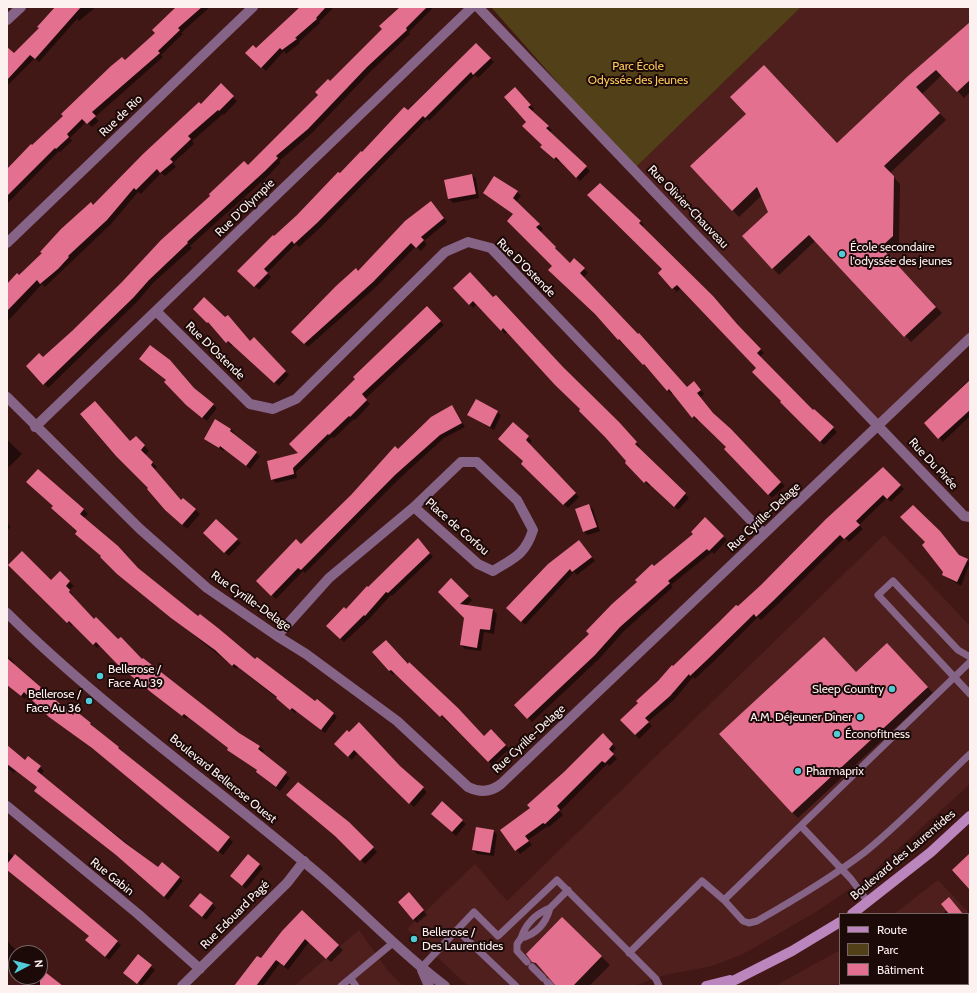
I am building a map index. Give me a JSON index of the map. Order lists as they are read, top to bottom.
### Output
{
  "streets": {
    "main road": ["Boulevard des Laurentides"],
    "street": [
      "Rue de Rio",
      "Rue Olivier-Chauveau",
      "Rue D'Olympie",
      "Rue D'Ostende",
      "Rue Du Pirée",
      "Rue Cyrille-Delage",
      "Place de Corfou",
      "Boulevard Bellerose Ouest",
      "Rue Gabin",
      "Rue Edouard Pagé"
    ]
  },
  "crossings": [
    ["Rue Olivier-Chauveau", "Rue Du Pirée"],
    ["Rue Olivier-Chauveau", "Rue Cyrille-Delage"],
    ["Rue D'Olympie", "Rue D'Ostende"],
    ["Rue D'Olympie", "Rue Cyrille-Delage"],
    ["Rue D'Ostende", "Rue Cyrille-Delage"],
    ["Rue Du Pirée", "Rue Cyrille-Delage"],
    ["Rue Cyrille-Delage", "Place de Corfou"],
    ["Boulevard Bellerose Ouest", "Rue Edouard Pagé"],
    ["Rue Gabin", "Rue Edouard Pagé"]
  ],
  "parks": ["Parc École Odyssée des Jeunes"],
  "places": [
    "École secondaire l'odyssée des jeunes",
    "Bellerose / Face Au 39",
    "Sleep Country",
    "Bellerose / Face Au 36",
    "A.M. Déjeuner Dîner",
    "Éconofitness",
    "Pharmaprix",
    "Bellerose / Des Laurentides"
  ],
  "legend": ["Route", "Parc", "Bâtiment"],
  "north": "right"
}
